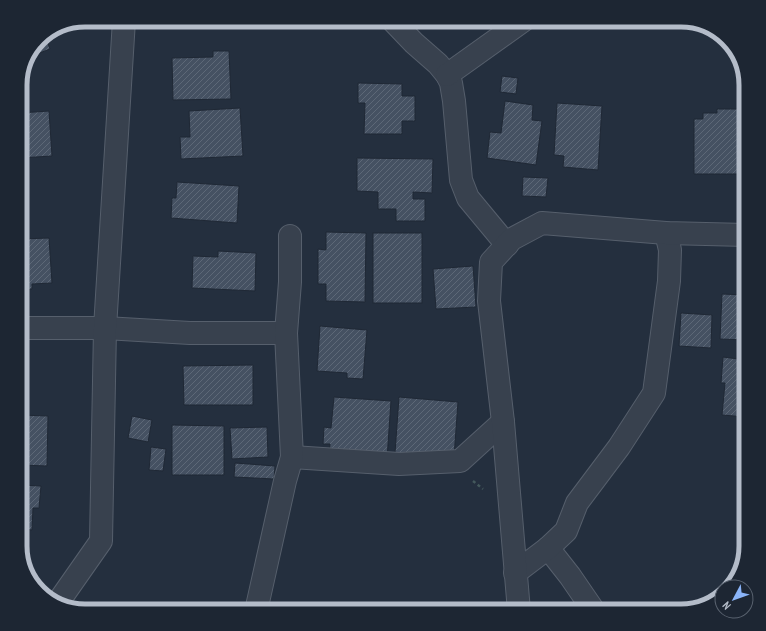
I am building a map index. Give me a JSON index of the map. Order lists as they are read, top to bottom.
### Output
{
  "north": "bottom left"
}
